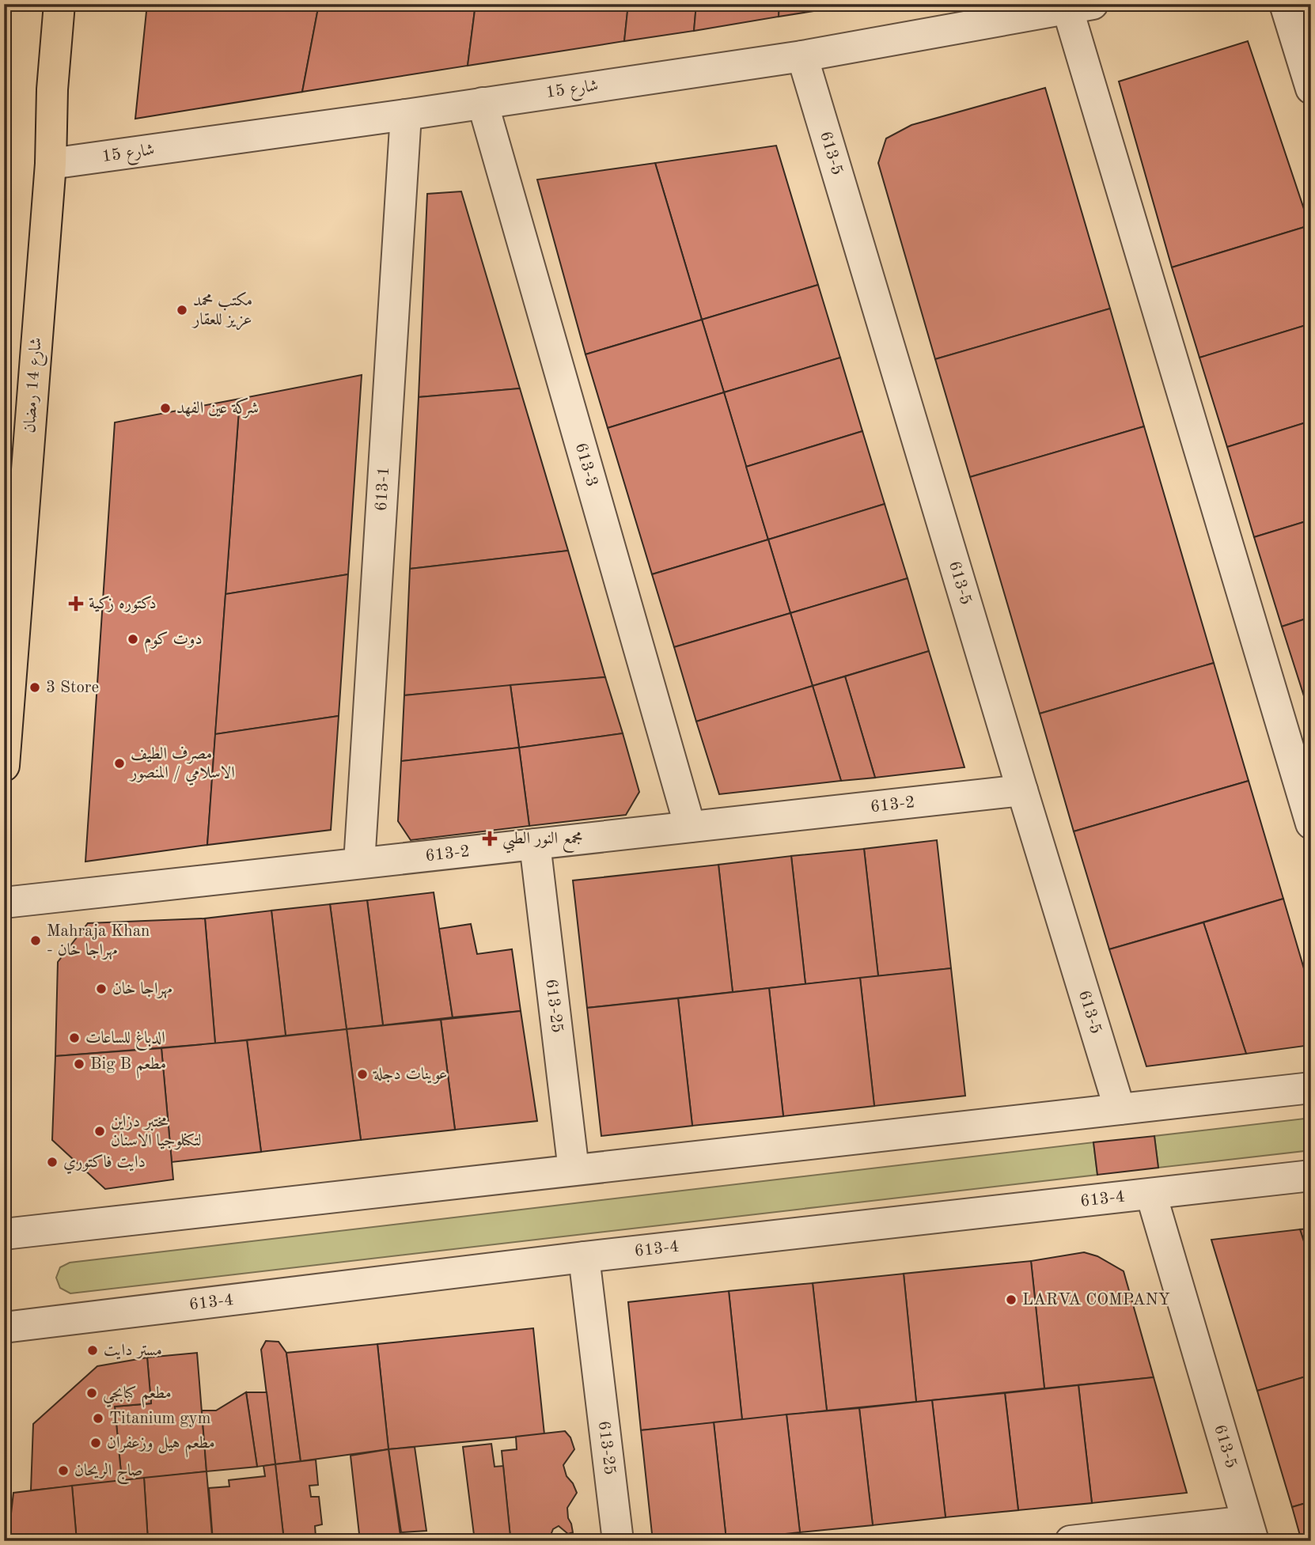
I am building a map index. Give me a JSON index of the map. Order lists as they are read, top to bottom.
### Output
{
  "streets": {
    "main road": ["شارع 14 رمضان"],
    "street": [
      "شارع 15",
      "613-5",
      "613-3",
      "613-1",
      "613-2",
      "613-25",
      "613-4"
    ]
  },
  "crossings": [
    ["شارع 15", "613-5"],
    ["شارع 15", "شارع 14 رمضان"],
    ["شارع 15", "613-3"],
    ["شارع 15", "613-1"],
    ["613-5", "613-2"],
    ["613-5", "613-4"],
    ["613-3", "613-2"],
    ["613-1", "613-2"],
    ["613-2", "613-25"],
    ["613-25", "613-4"]
  ],
  "places": {
    "other": [
      "مكتب محمد عزيز للعقار",
      "شركة عين الفهد",
      "دوت كوم",
      "3 Store",
      "مصرف الطيف الاسلامي / المنصور",
      "Mahraja Khan - مهراجا خان",
      "مهراجا خان",
      "الدباغ للساعات",
      "Big B مطعم",
      "عوينات دجلة",
      "مختبر دزاين لتكنلوجيا الاسنان",
      "دايت فاكتوري",
      "LARVA COMPANY",
      "مستر دايت",
      "مطعم كبابجي",
      "Titanium gym",
      "مطعم هيل وزعفران",
      "صاج الريحان"
    ],
    "health": ["دكتوره زكية", "مجمع النور الطبي"]
  }
}
